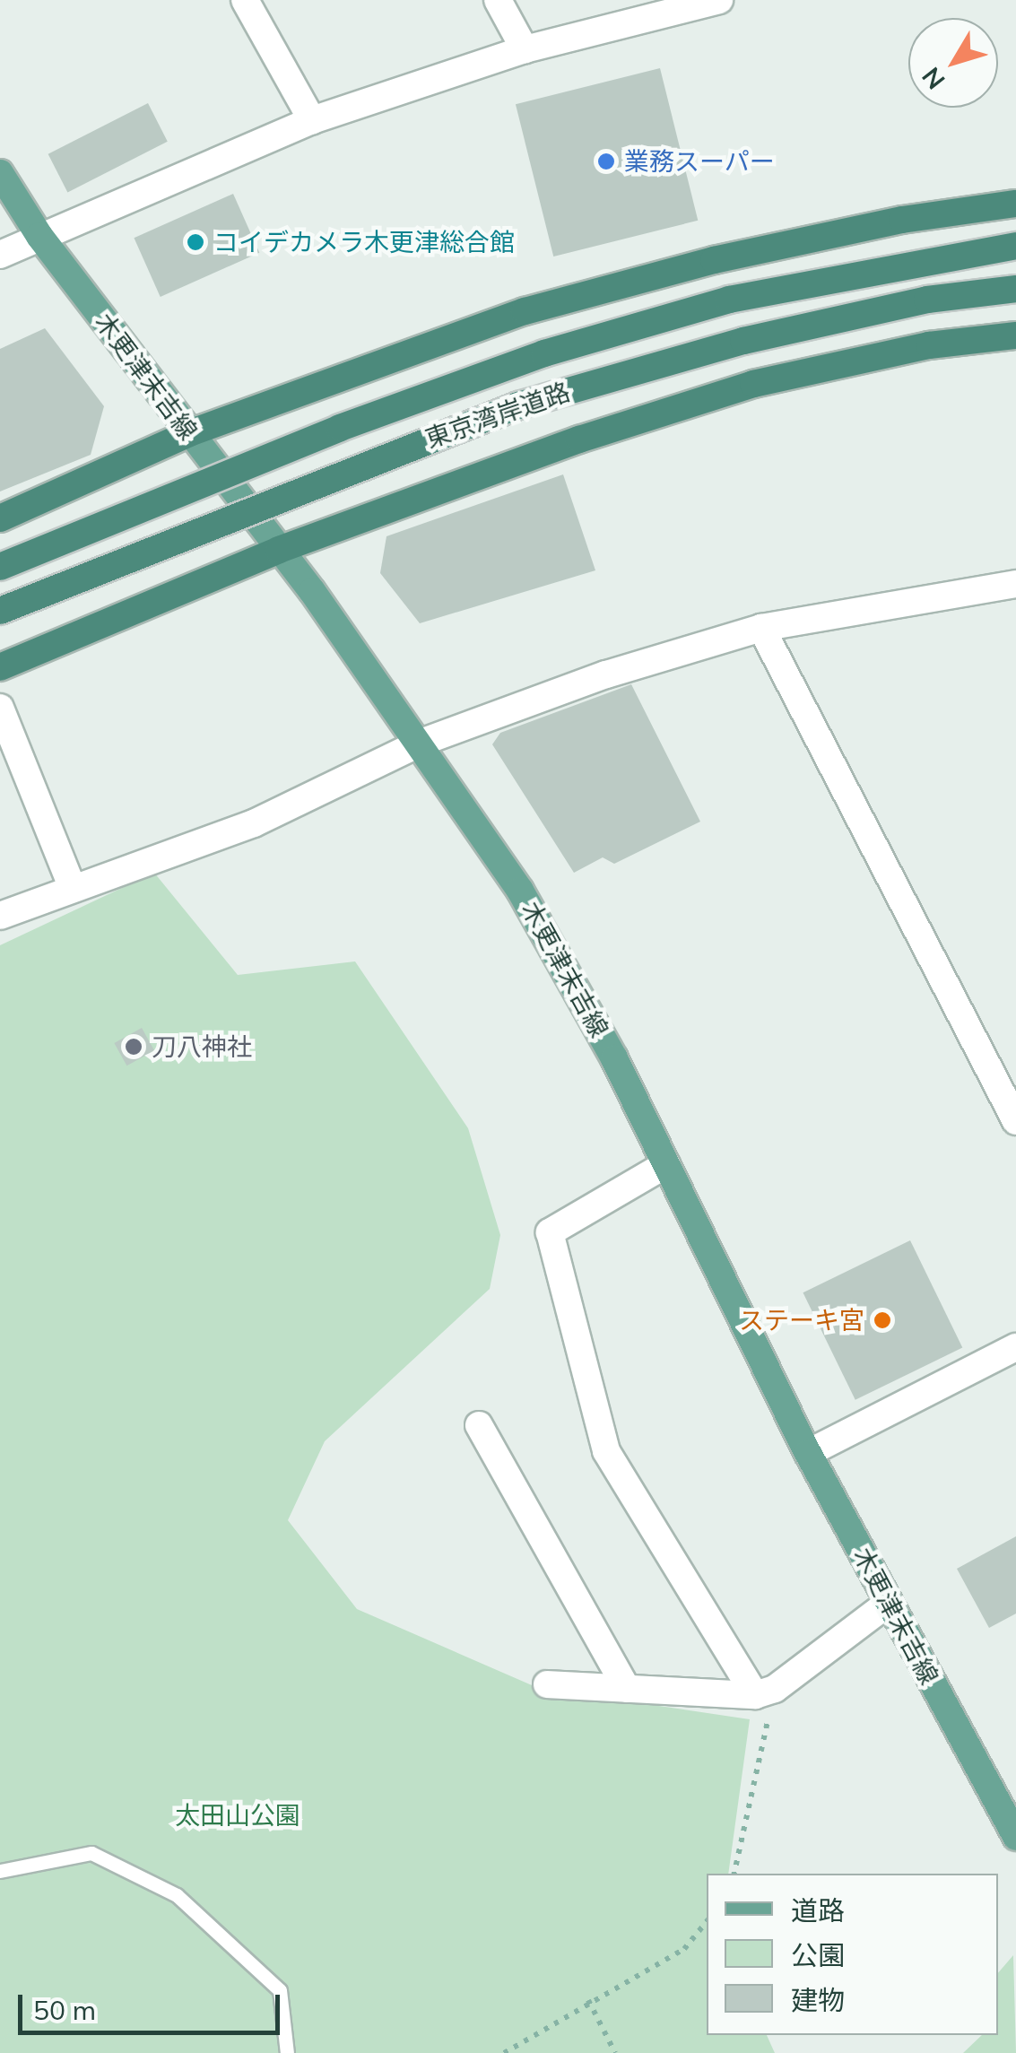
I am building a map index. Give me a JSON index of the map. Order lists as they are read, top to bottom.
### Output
{
  "streets": {
    "highway": ["東京湾岸道路"],
    "main road": ["木更津末吉線"]
  },
  "parks": ["太田山公園"],
  "places": [
    "業務スーパー",
    "コイデカメラ木更津総合館",
    "刀八神社",
    "ステーキ宮"
  ],
  "legend": ["道路", "公園", "建物"],
  "scale_bar": "50 m",
  "north": "bottom left"
}
